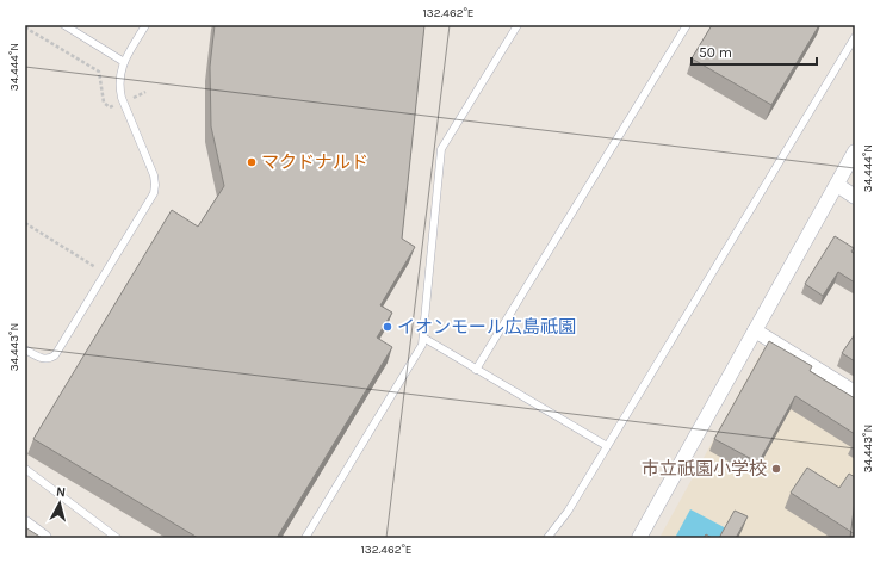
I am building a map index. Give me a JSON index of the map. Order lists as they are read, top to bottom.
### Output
{
  "places": ["マクドナルド", "イオンモール広島祇園", "市立祇園小学校"],
  "scale_bar": "50 m",
  "north": "top",
  "coordinates": ["132.462°E", "34.444°N", "34.443°N"]
}
